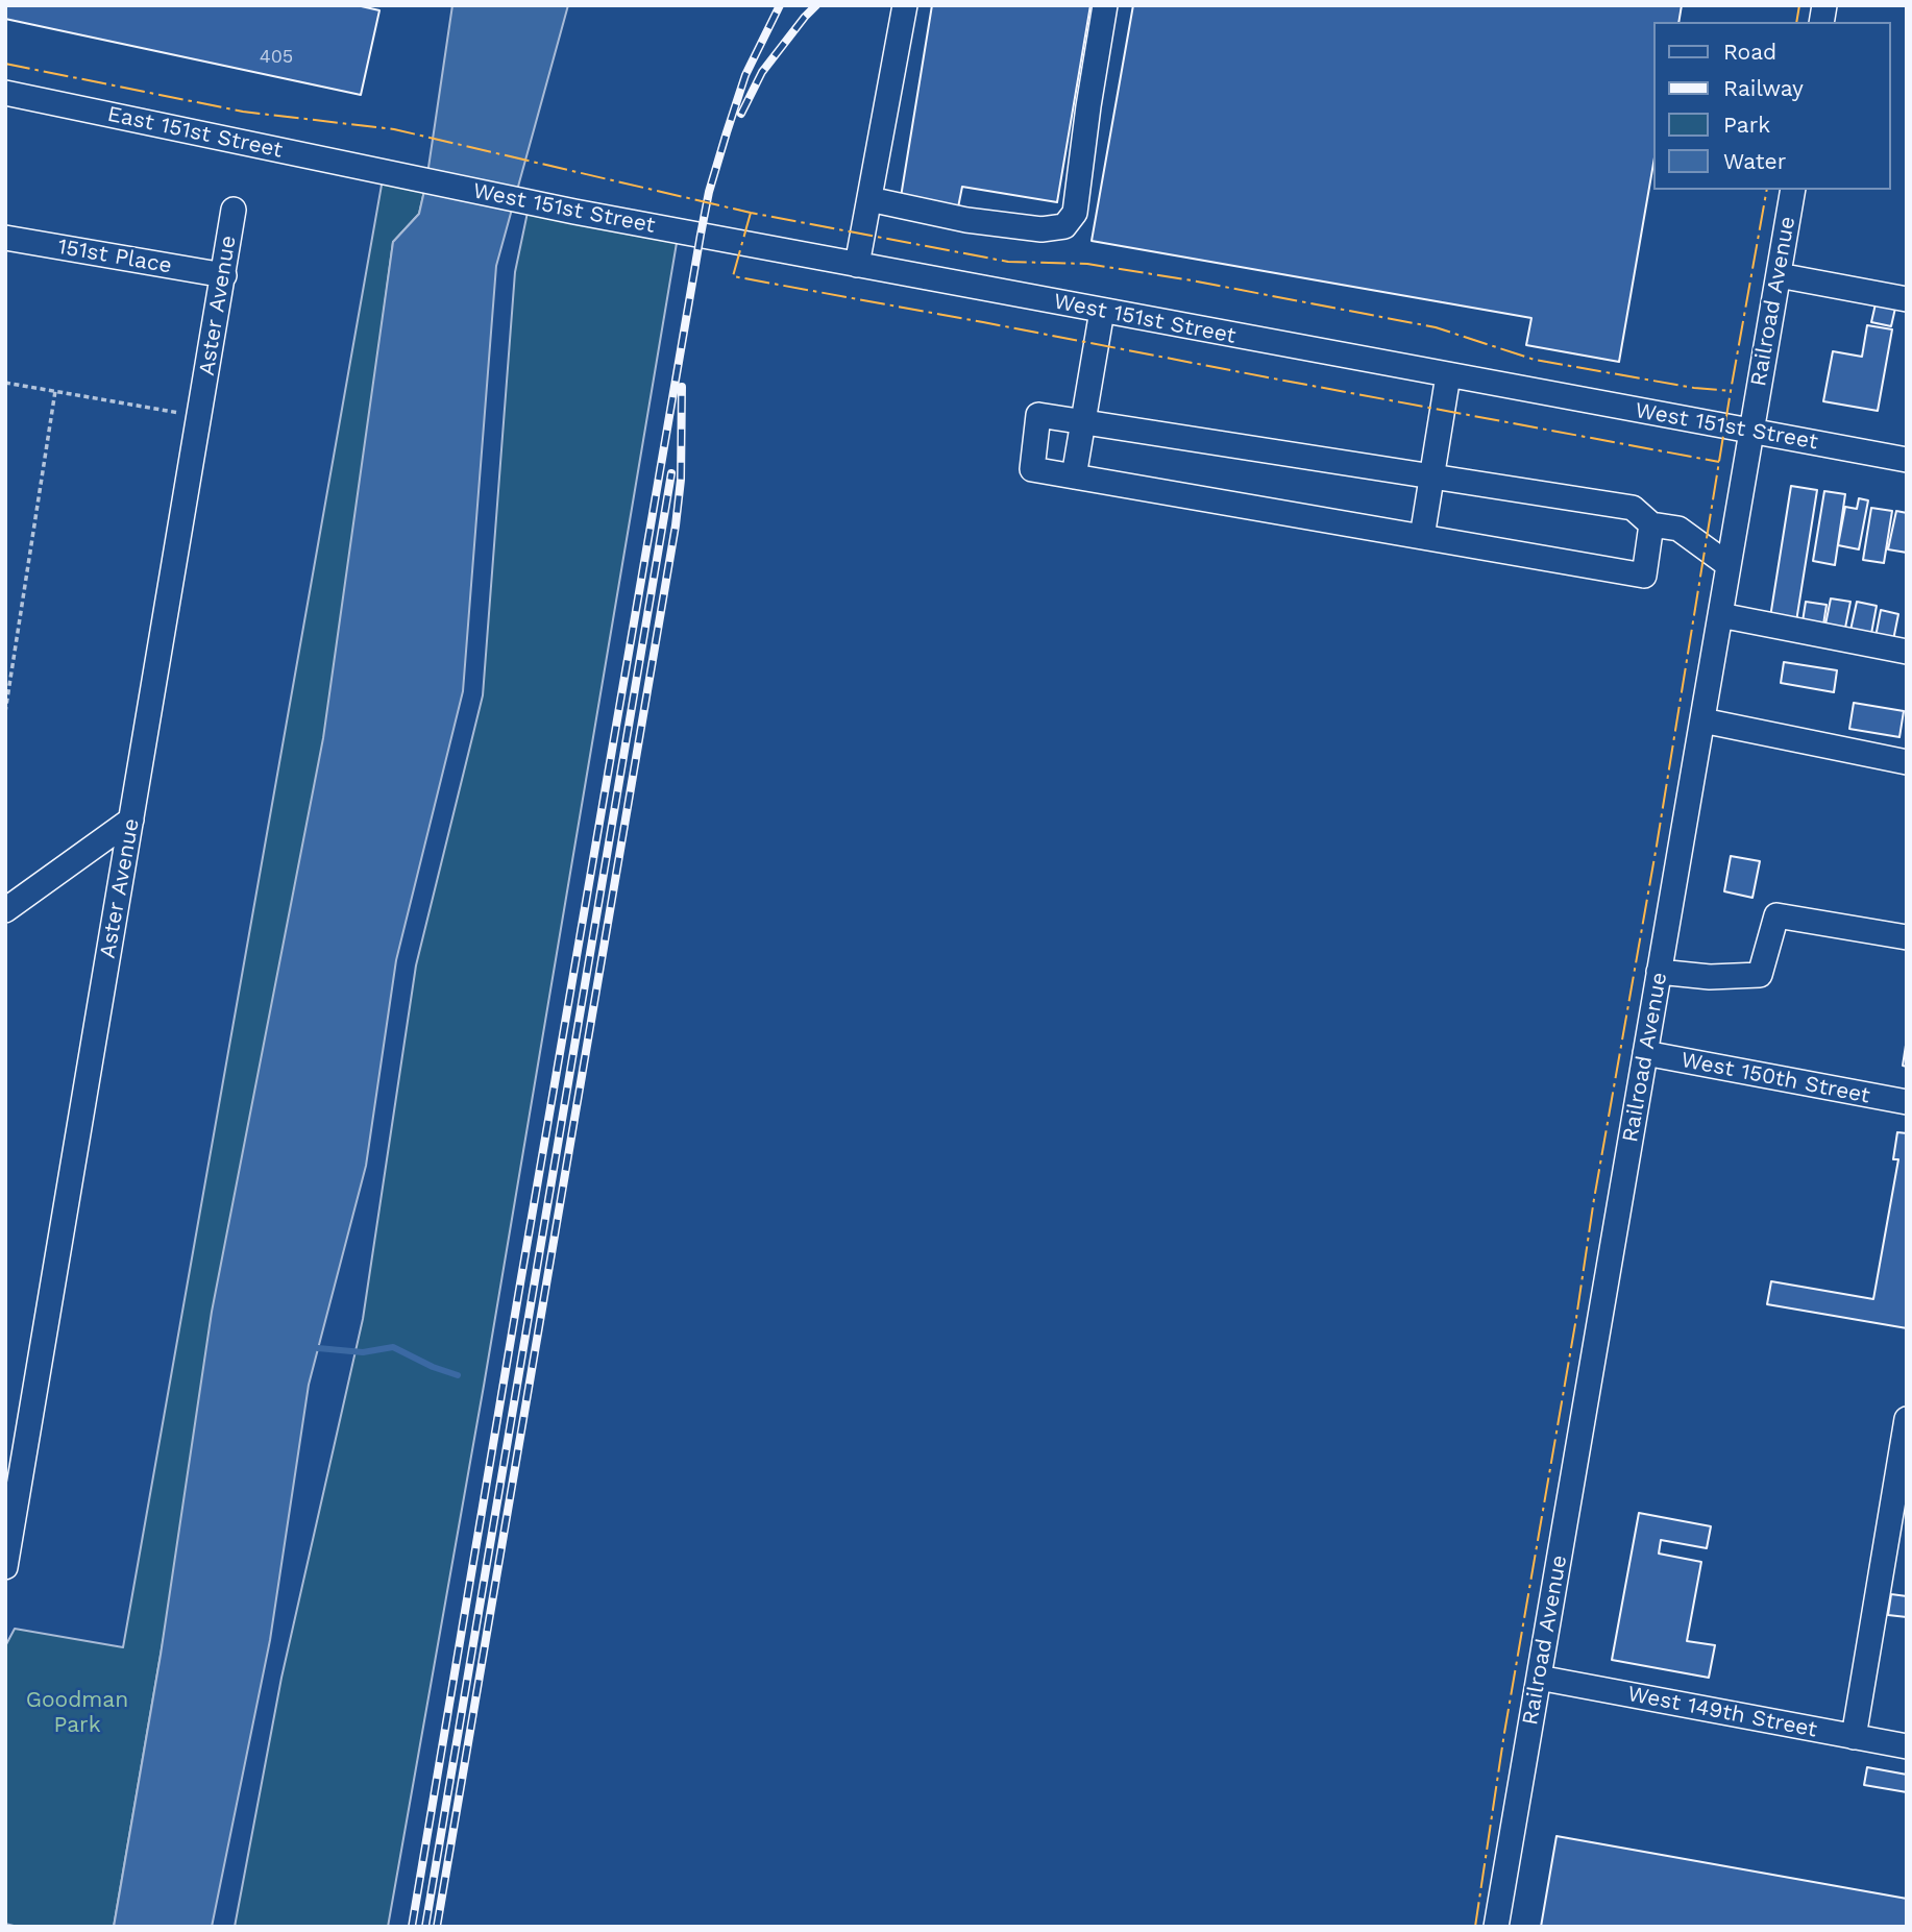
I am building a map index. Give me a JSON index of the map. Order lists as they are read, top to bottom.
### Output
{
  "streets": {
    "street": [
      "East 151st Street",
      "West 151st Street",
      "151st Place",
      "Railroad Avenue",
      "Aster Avenue",
      "West 150th Street",
      "West 149th Street"
    ]
  },
  "crossings": [
    ["East 151st Street", "West 151st Street"],
    ["West 151st Street", "Railroad Avenue"],
    ["151st Place", "Aster Avenue"],
    ["Railroad Avenue", "West 150th Street"],
    ["Railroad Avenue", "West 149th Street"]
  ],
  "parks": ["Goodman Park"],
  "house_numbers": ["405"],
  "legend": [
    "Road",
    "Railway",
    "Park",
    "Water"
  ]
}
